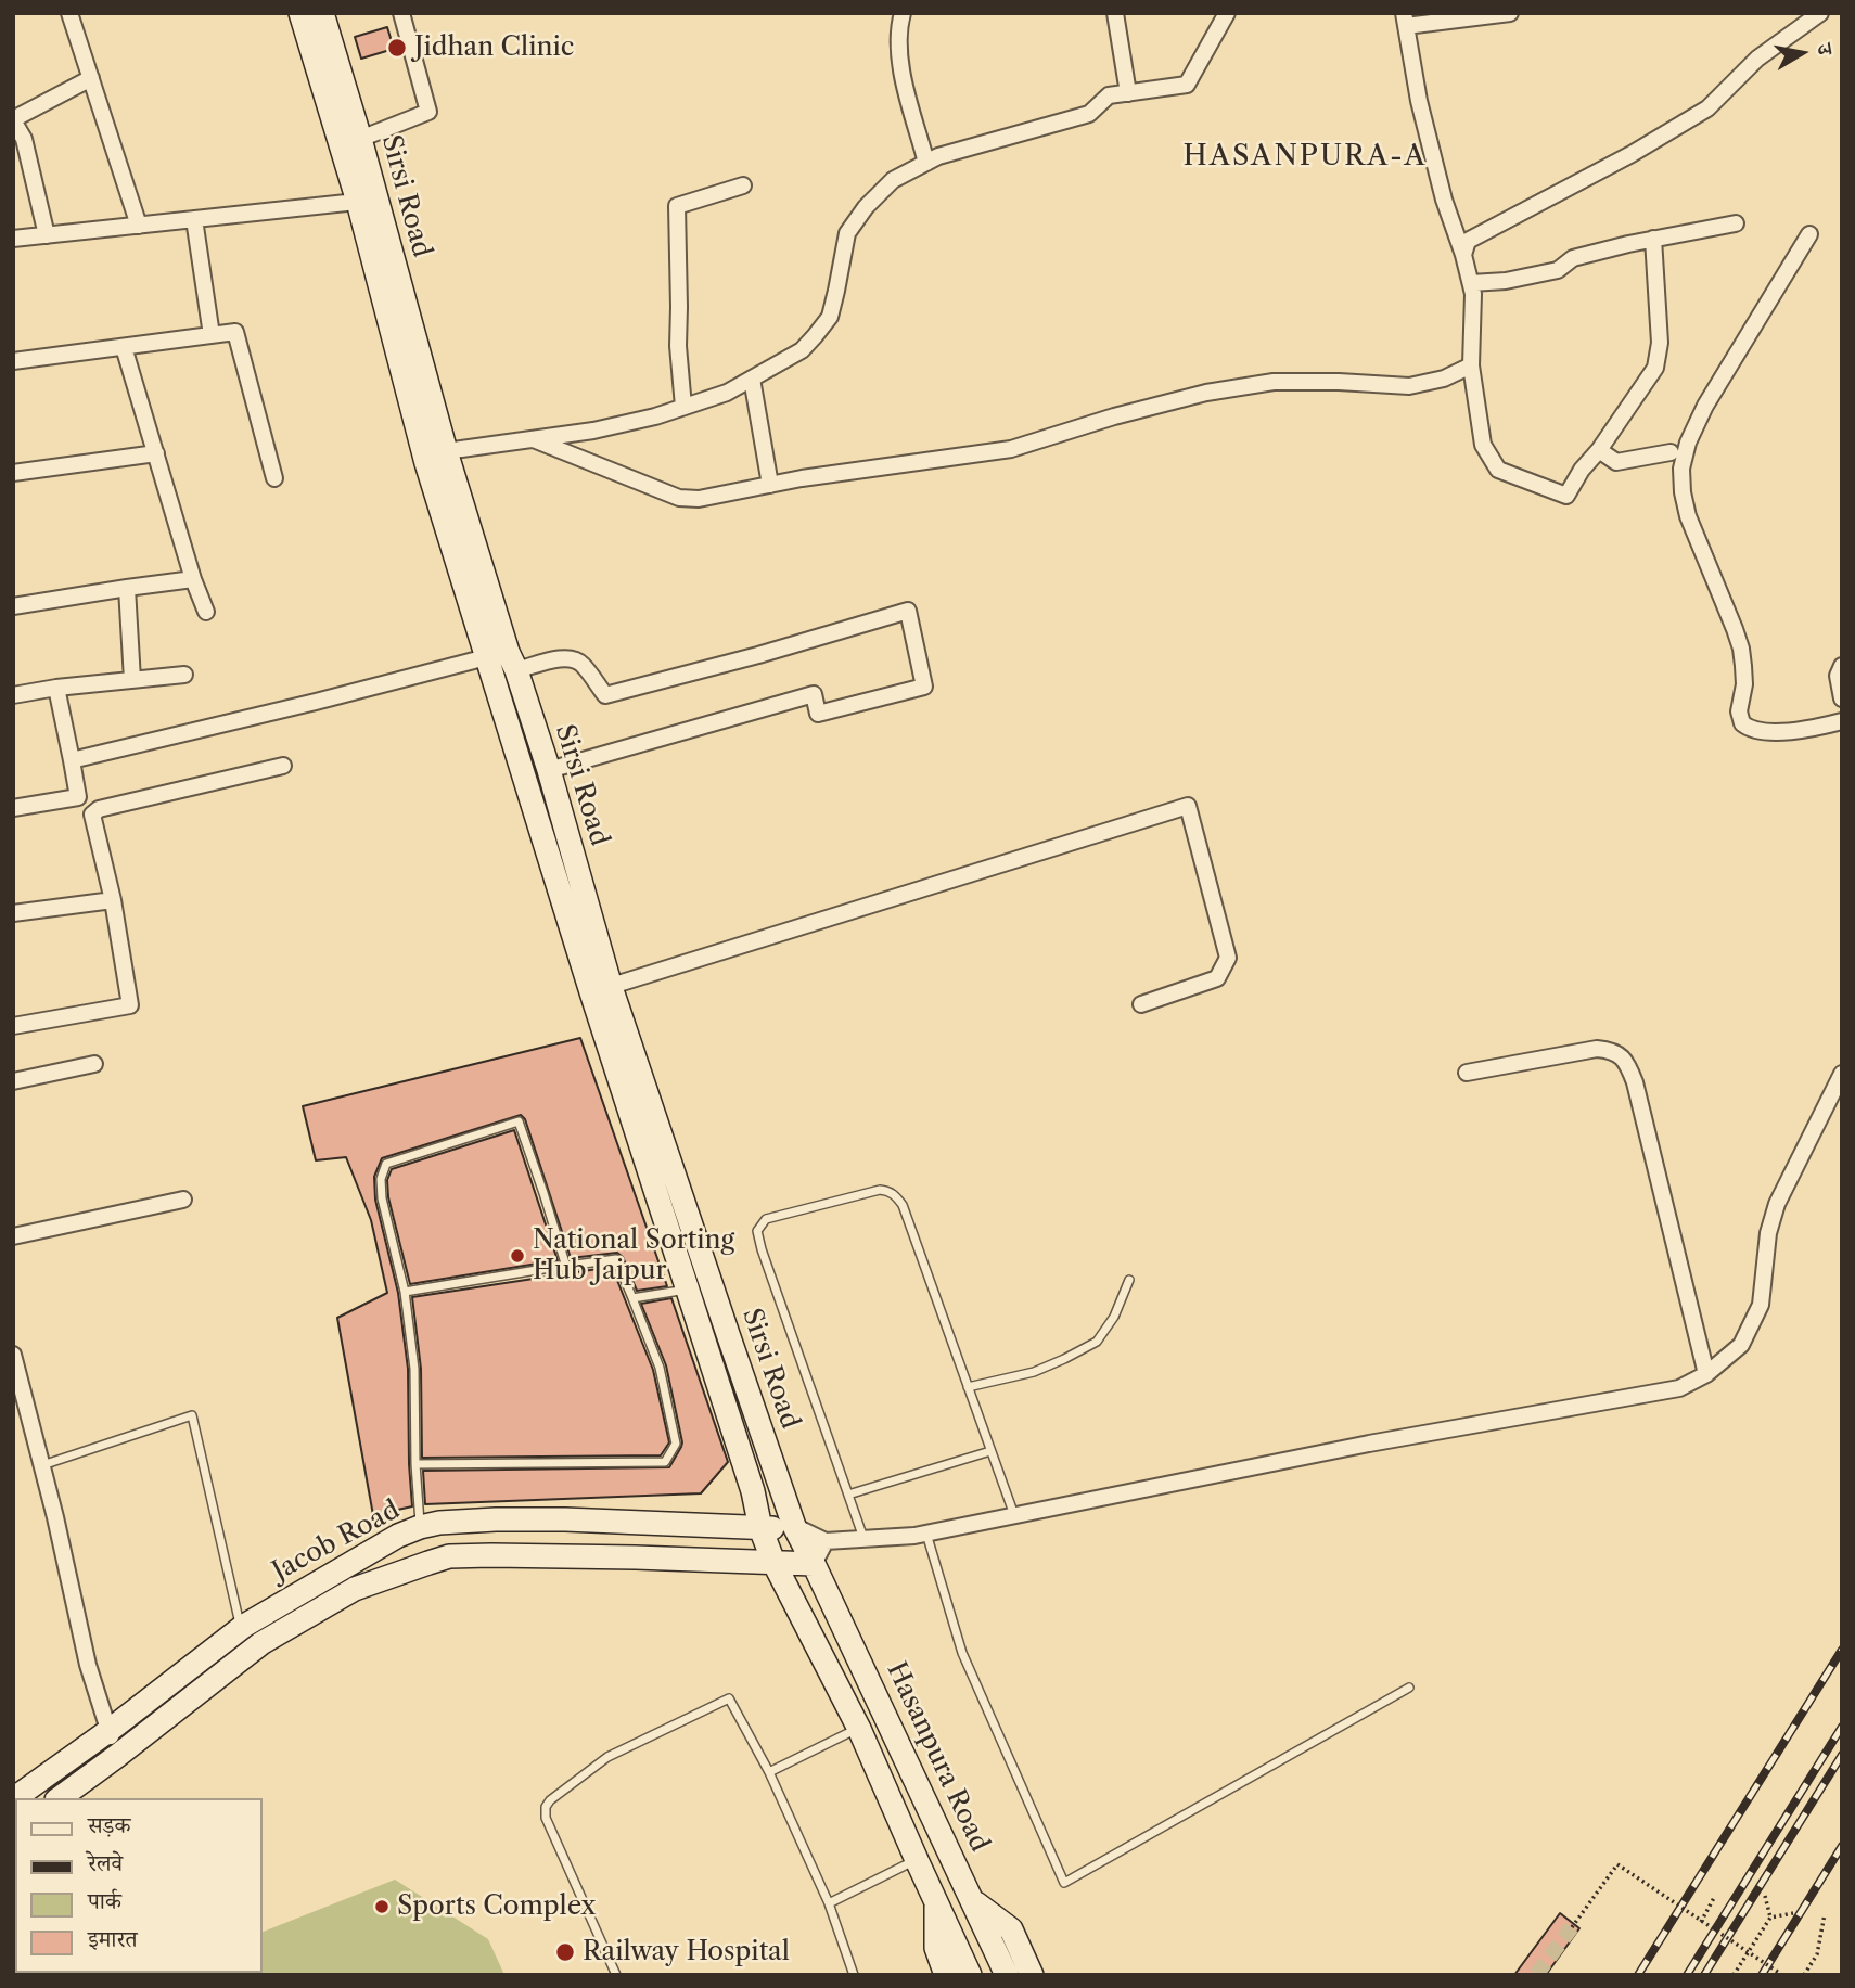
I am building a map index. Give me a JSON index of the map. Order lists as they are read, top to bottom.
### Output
{
  "streets": {
    "street": ["Sirsi Road", "Jacob Road", "Hasanpura Road"]
  },
  "crossings": [
    ["Sirsi Road", "Jacob Road"],
    ["Sirsi Road", "Hasanpura Road"],
    ["Jacob Road", "Hasanpura Road"]
  ],
  "districts": ["HASANPURA-A"],
  "places": [
    "Jidhan Clinic",
    "National Sorting Hub Jaipur",
    "Sports Complex",
    "Railway Hospital"
  ],
  "legend": [
    "सड़क",
    "रेलवे",
    "पार्क",
    "इमारत"
  ],
  "north": "right"
}
